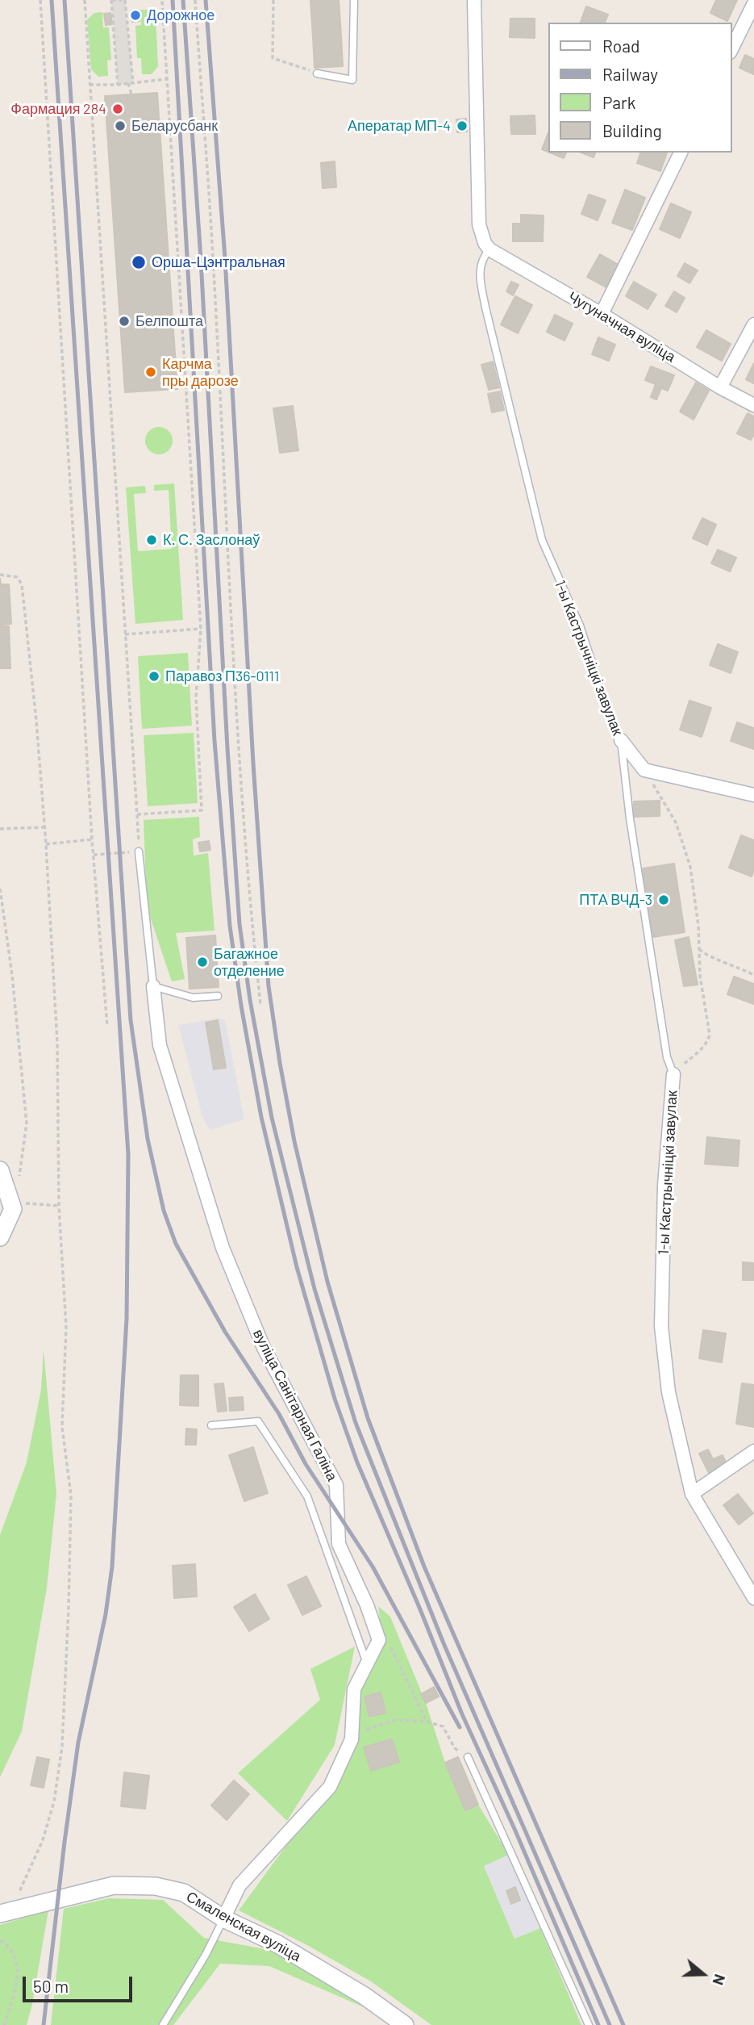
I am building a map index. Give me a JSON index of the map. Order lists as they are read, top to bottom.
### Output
{
  "streets": {
    "street": [
      "Чугуначная вуліца",
      "1-ы Кастрычніцкі завулак",
      "вуліца Санітарная Галіна",
      "Смаленская вуліца"
    ]
  },
  "crossings": [
    ["Чугуначная вуліца", "1-ы Кастрычніцкі завулак"]
  ],
  "places": [
    "Дорожное",
    "Фармация 284",
    "Беларусбанк",
    "Аператар МП-4",
    "Орша-Цэнтральная",
    "Белпошта",
    "Карчма пры дарозе",
    "К. С. Заслонаў",
    "Паравоз П36-0111",
    "ПТА ВЧД-3",
    "Багажное отделение"
  ],
  "legend": [
    "Road",
    "Railway",
    "Park",
    "Building"
  ],
  "scale_bar": "50 m",
  "north": "right"
}
